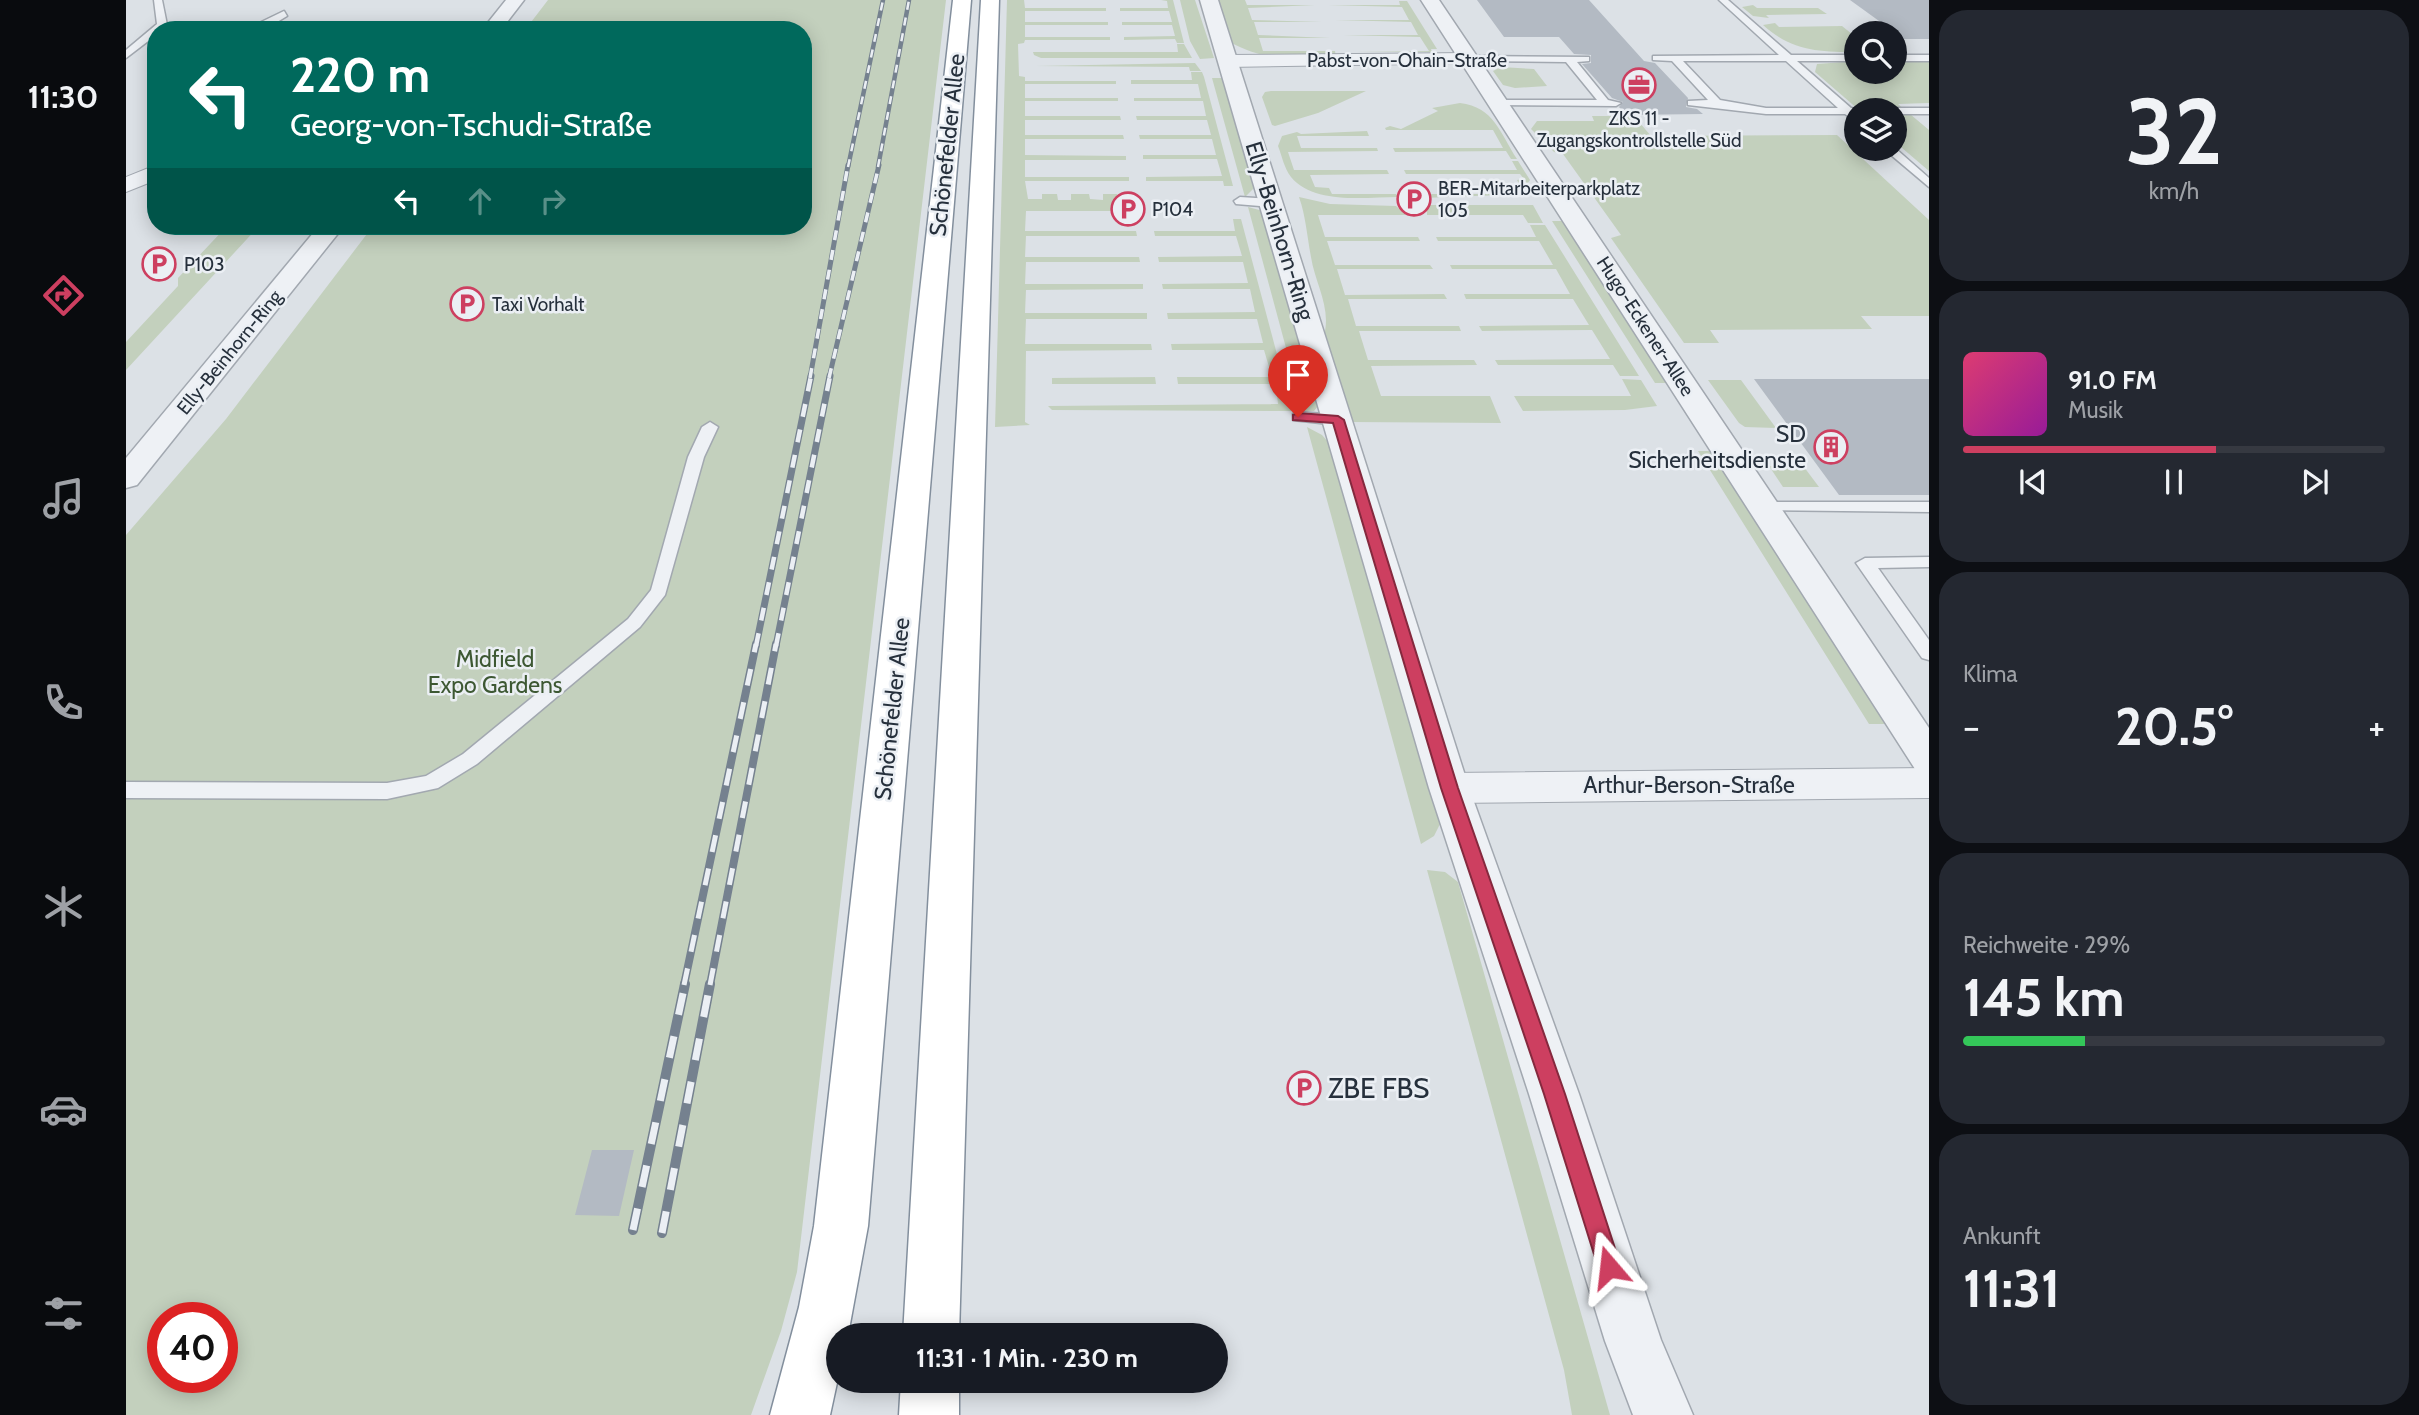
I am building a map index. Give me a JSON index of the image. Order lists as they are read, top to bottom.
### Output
{
  "streets": {
    "highway": ["Schönefelder Allee"],
    "street": [
      "Pabst-von-Ohain-Straße",
      "Elly-Beinhorn-Ring",
      "Hugo-Eckener-Allee",
      "Arthur-Berson-Straße"
    ]
  },
  "crossings": [
    ["Pabst-von-Ohain-Straße", "Elly-Beinhorn-Ring"],
    ["Pabst-von-Ohain-Straße", "Hugo-Eckener-Allee"],
    ["Elly-Beinhorn-Ring", "Arthur-Berson-Straße"]
  ],
  "parks": ["Midfield Expo Gardens"],
  "places": {
    "office": ["ZKS 11 - Zugangskontrollstelle Süd"],
    "parking": [
      "BER-Mitarbeiterparkplatz 105",
      "P104",
      "P103",
      "Taxi Vorhalt",
      "ZBE FBS"
    ],
    "building": ["SD Sicherheitsdienste"]
  },
  "page": {
    "tabs": "11:30",
    "tile": [
      ["32", "km/h"],
      "Klima",
      ["Reichweite · 29%", "145 km"],
      ["Ankunft", "11:31"]
    ],
    "turn": ["220 m", "Georg-von-Tschudi-Straße"],
    "song": ["91.0 FM", "Musik"],
    "heat": ["−", "20.5°", "+"],
    "limit": "40",
    "trip": "11:31 · 1 Min. · 230 m"
  }
}
